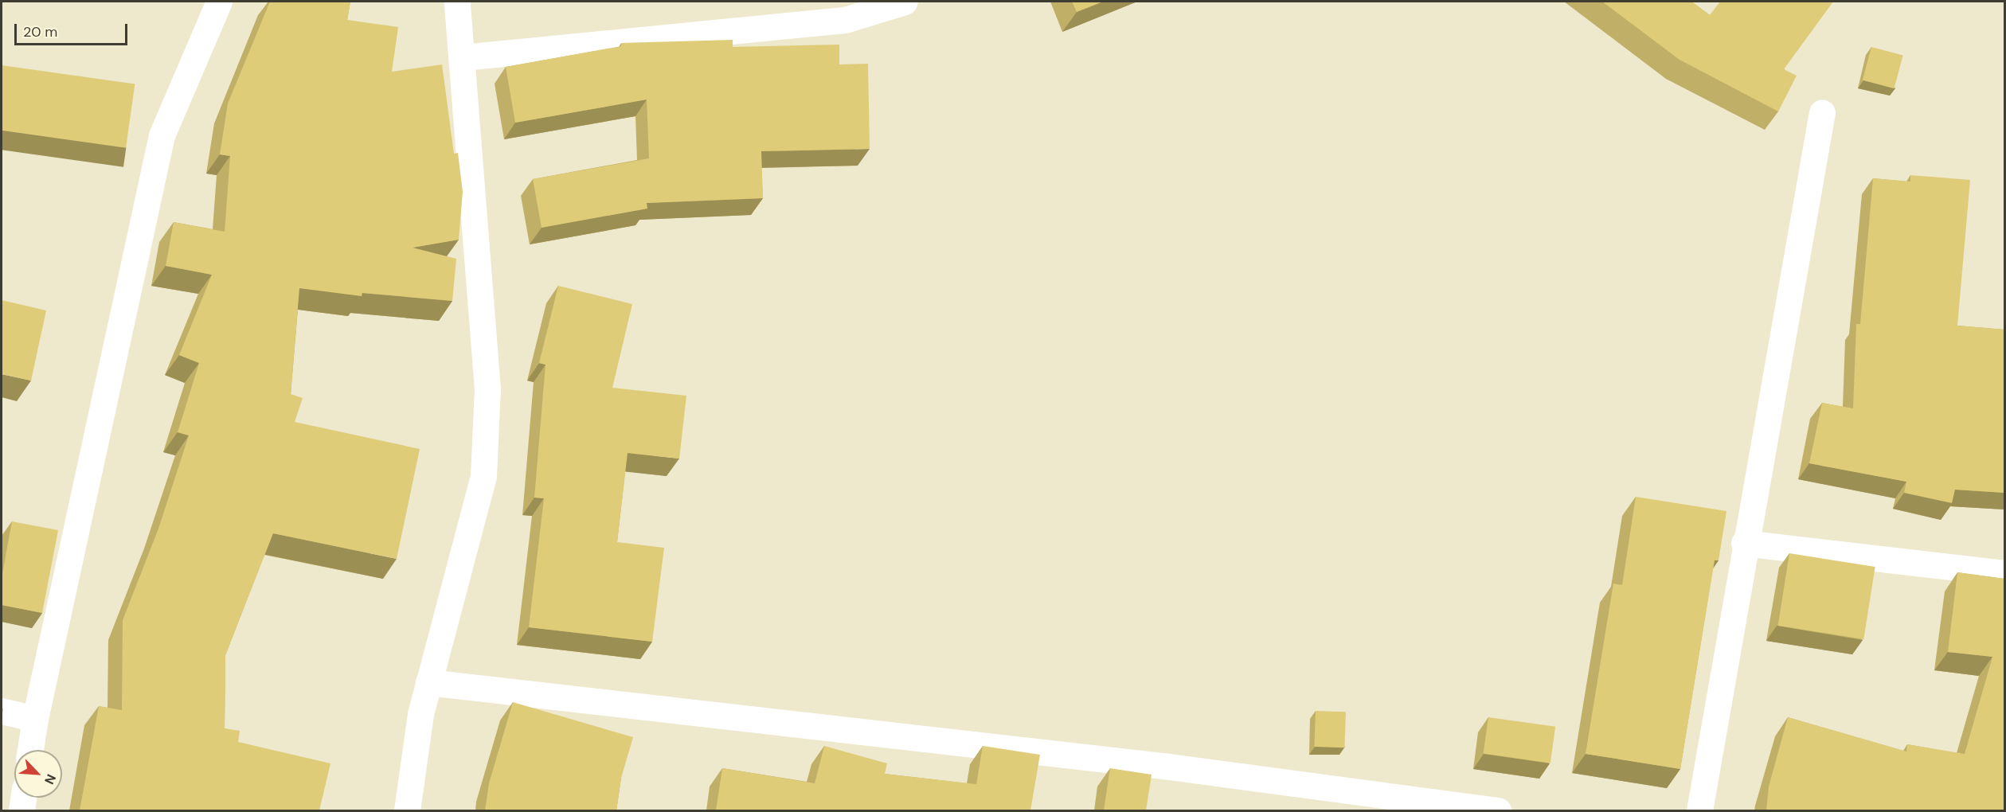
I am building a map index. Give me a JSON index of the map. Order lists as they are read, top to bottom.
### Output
{
  "scale_bar": "20 m",
  "north": "bottom right"
}
